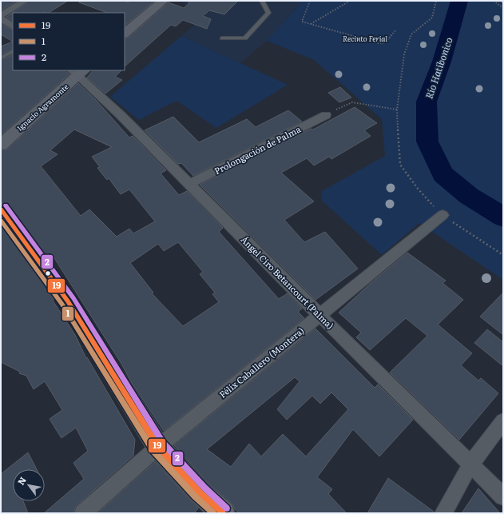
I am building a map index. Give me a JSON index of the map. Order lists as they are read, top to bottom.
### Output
{
  "streets": {
    "main road": ["Ignacio Agramonte"],
    "street": ["Prolongación de Palma", "Ángel Ciro Betancourt (Palma)", "Félix Caballero (Montera)"]
  },
  "crossings": [
    ["Ignacio Agramonte", "Ángel Ciro Betancourt (Palma)"],
    ["Prolongación de Palma", "Ángel Ciro Betancourt (Palma)"],
    ["Ángel Ciro Betancourt (Palma)", "Félix Caballero (Montera)"]
  ],
  "water": ["Río Hatibonico"],
  "parks": ["Recinto Ferial"],
  "lines": ["transit line 2", "transit line 19", "transit line 1"],
  "legend": ["19", "1", "2"],
  "north": "top left"
}
